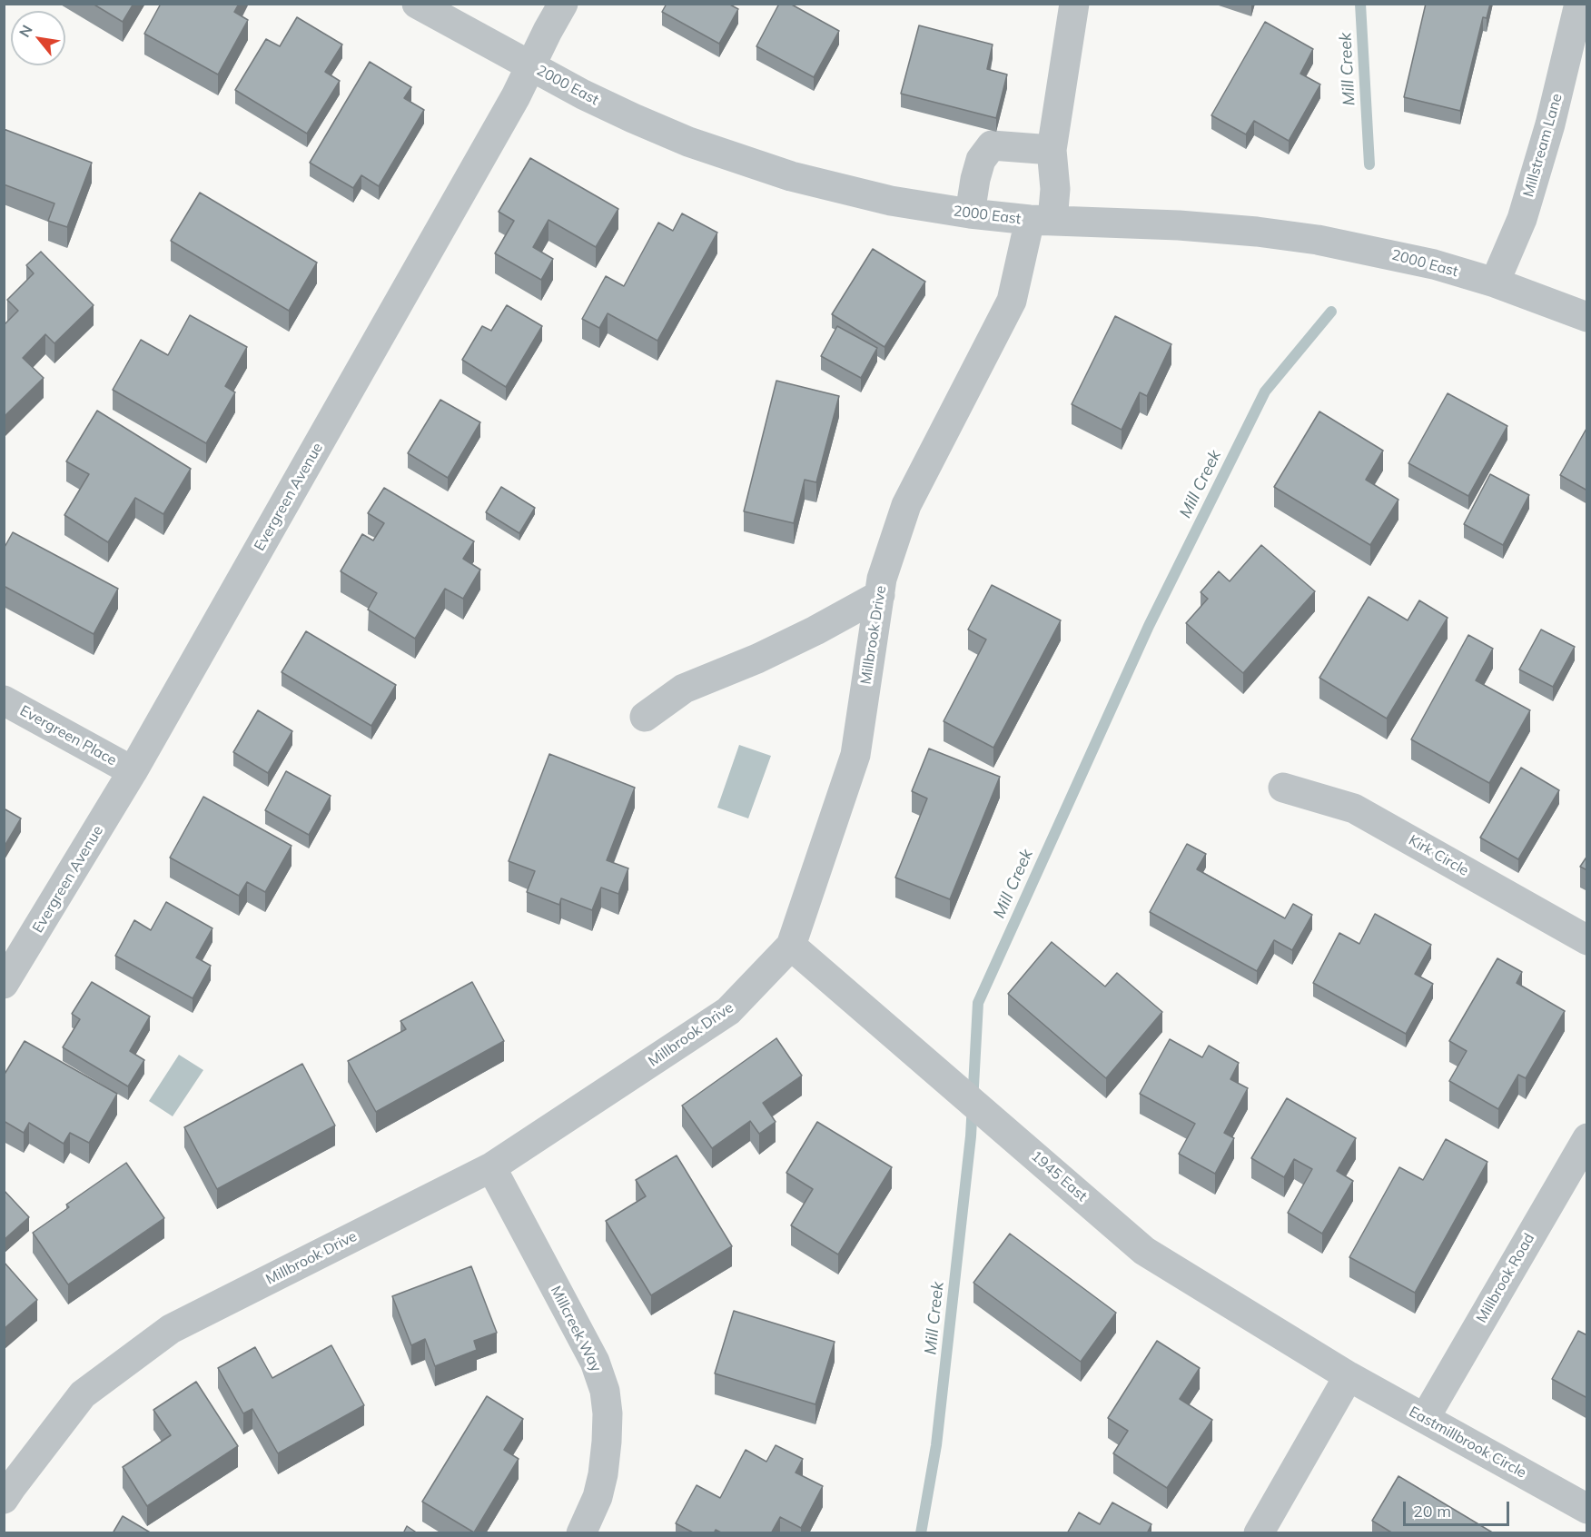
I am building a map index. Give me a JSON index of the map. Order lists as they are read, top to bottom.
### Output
{
  "streets": {
    "street": [
      "2000 East",
      "Millstream Lane",
      "Evergreen Avenue",
      "Millbrook Drive",
      "Evergreen Place",
      "Kirk Circle",
      "1945 East",
      "Millbrook Road",
      "Millcreek Way",
      "Eastmillbrook Circle"
    ]
  },
  "crossings": [
    ["2000 East", "Millstream Lane"],
    ["2000 East", "Evergreen Avenue"],
    ["2000 East", "Millbrook Drive"],
    ["Evergreen Avenue", "Evergreen Place"],
    ["Millbrook Drive", "1945 East"],
    ["Millbrook Drive", "Millcreek Way"],
    ["1945 East", "Eastmillbrook Circle"],
    ["Millbrook Road", "Eastmillbrook Circle"]
  ],
  "water": ["Mill Creek"],
  "scale_bar": "20 m",
  "north": "top left"
}
